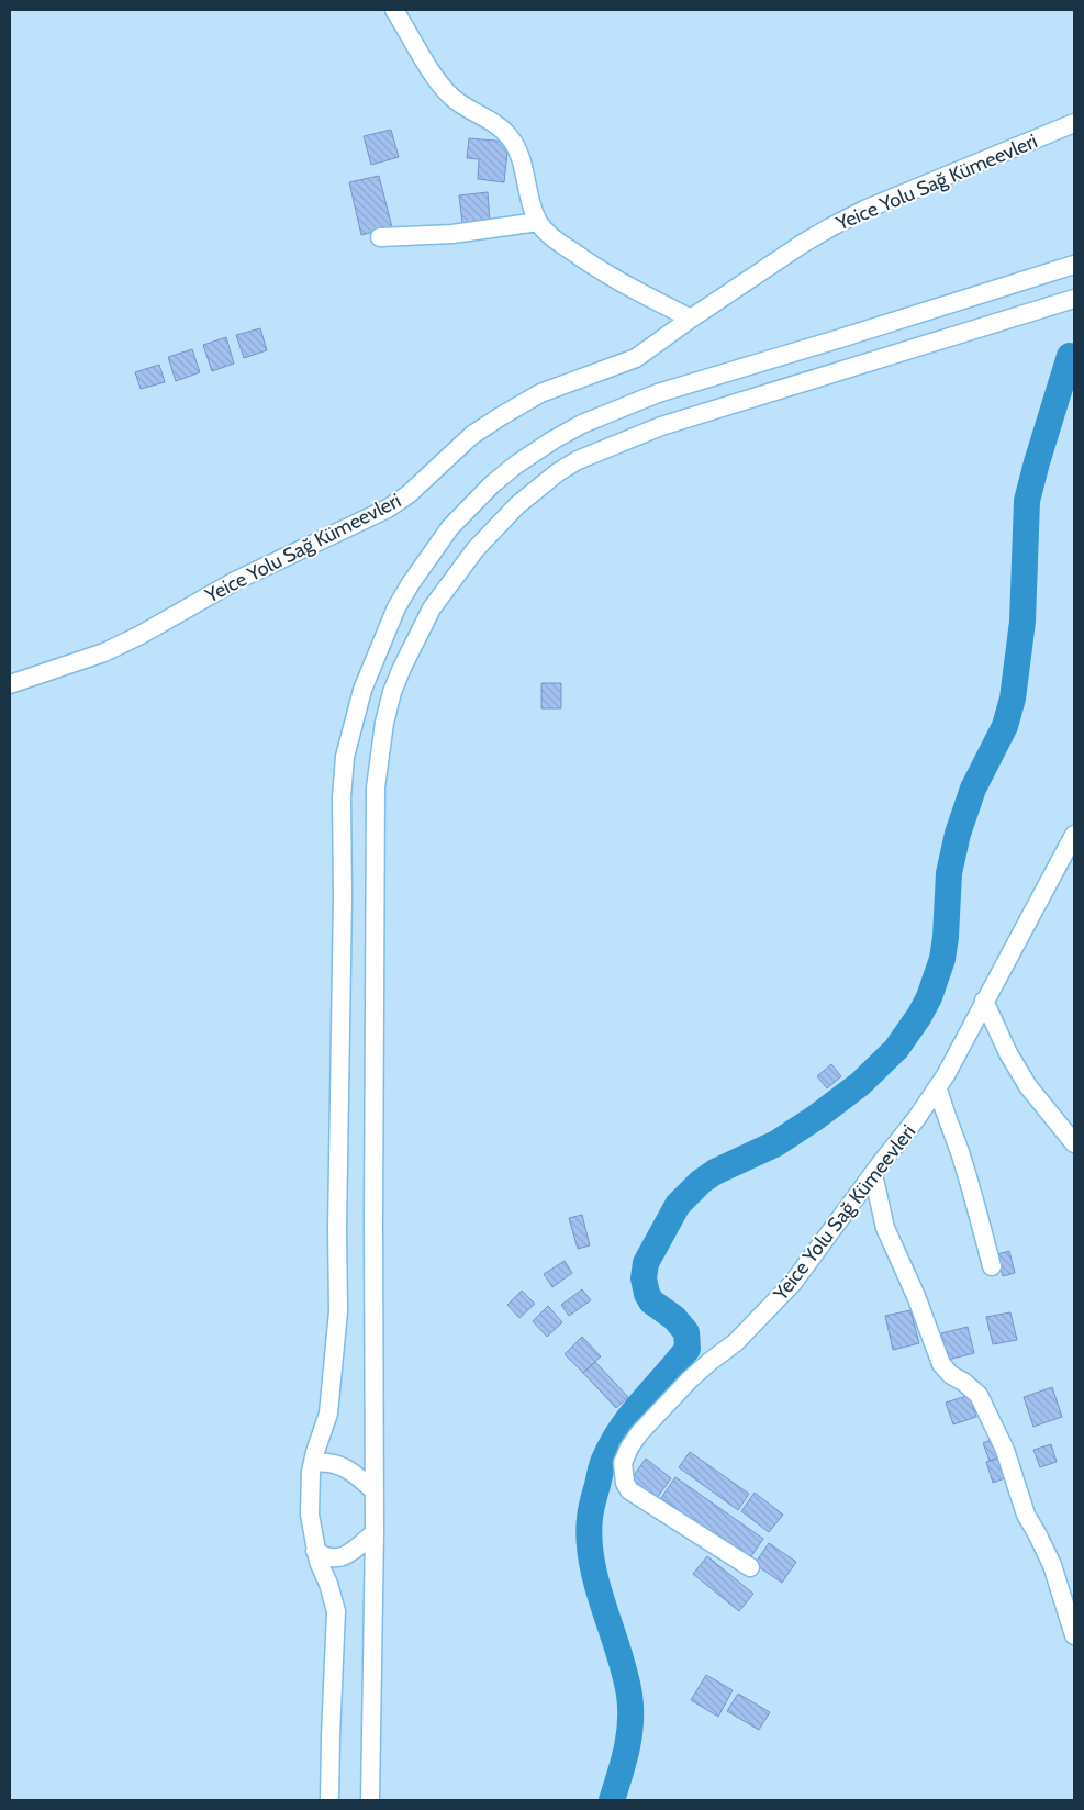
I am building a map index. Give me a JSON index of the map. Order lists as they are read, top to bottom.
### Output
{
  "streets": {
    "street": ["Yeice Yolu Sağ Kümeevleri"]
  }
}
